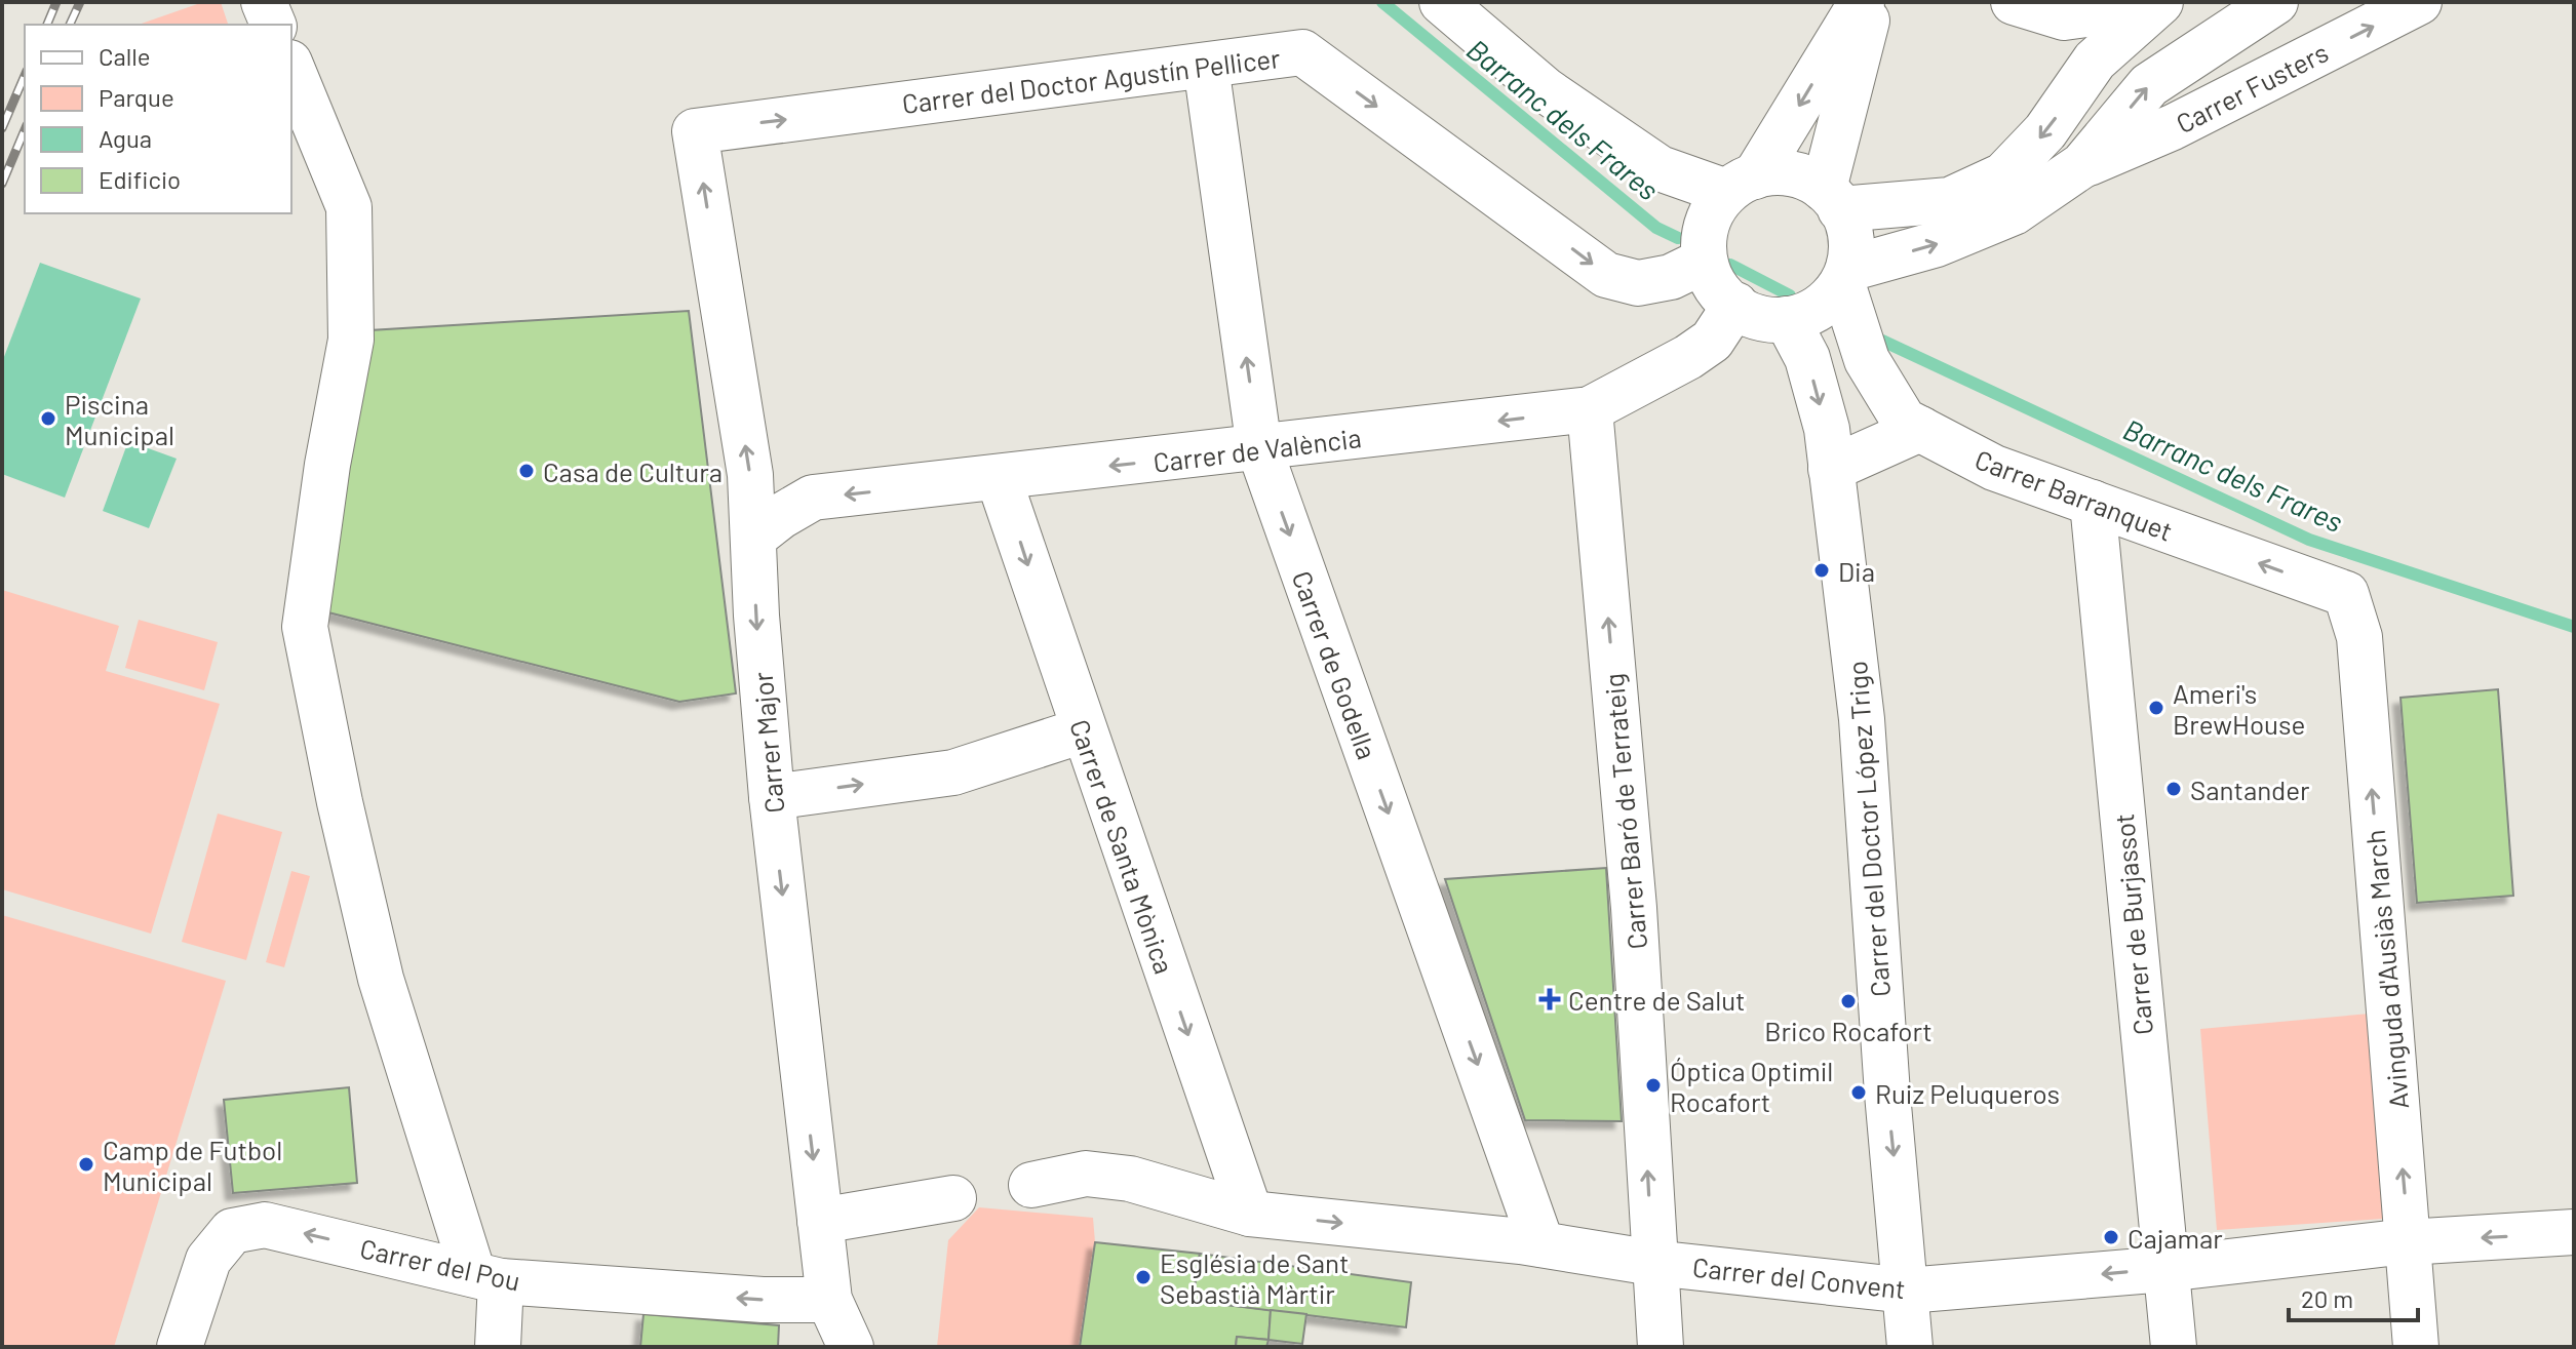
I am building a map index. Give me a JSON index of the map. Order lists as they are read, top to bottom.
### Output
{
  "streets": {
    "street": [
      "Carrer del Doctor Agustín Pellicer",
      "Carrer Fusters",
      "Carrer de València",
      "Carrer Barranquet",
      "Carrer de Godella",
      "Carrer Major",
      "Carrer Baró de Terrateig",
      "Carrer del Doctor López Trigo",
      "Carrer de Santa Mònica",
      "Carrer de Burjassot",
      "Avinguda d'Ausiàs March",
      "Carrer del Pou",
      "Carrer del Convent"
    ]
  },
  "crossings": [
    ["Carrer del Doctor Agustín Pellicer", "Carrer Fusters"],
    ["Carrer del Doctor Agustín Pellicer", "Carrer de València"],
    ["Carrer del Doctor Agustín Pellicer", "Carrer Barranquet"],
    ["Carrer del Doctor Agustín Pellicer", "Carrer de Godella"],
    ["Carrer del Doctor Agustín Pellicer", "Carrer Major"],
    ["Carrer del Doctor Agustín Pellicer", "Carrer del Doctor López Trigo"],
    ["Carrer Fusters", "Carrer de València"],
    ["Carrer Fusters", "Carrer Barranquet"],
    ["Carrer Fusters", "Carrer del Doctor López Trigo"],
    ["Carrer de València", "Carrer Barranquet"],
    ["Carrer de València", "Carrer de Godella"],
    ["Carrer de València", "Carrer Major"],
    ["Carrer de València", "Carrer Baró de Terrateig"],
    ["Carrer de València", "Carrer del Doctor López Trigo"],
    ["Carrer de València", "Carrer de Santa Mònica"],
    ["Carrer Barranquet", "Carrer del Doctor López Trigo"],
    ["Carrer Barranquet", "Carrer de Burjassot"],
    ["Carrer Barranquet", "Avinguda d'Ausiàs March"],
    ["Carrer de Godella", "Carrer del Convent"],
    ["Carrer Major", "Carrer del Pou"],
    ["Carrer Baró de Terrateig", "Carrer del Convent"],
    ["Carrer del Doctor López Trigo", "Carrer del Convent"],
    ["Carrer de Santa Mònica", "Carrer del Convent"],
    ["Carrer de Burjassot", "Carrer del Convent"],
    ["Avinguda d'Ausiàs March", "Carrer del Convent"]
  ],
  "one_way": [
    "Carrer del Doctor Agustín Pellicer",
    "Carrer de València",
    "Carrer Barranquet",
    "Carrer Baró de Terrateig",
    "Carrer del Doctor López Trigo",
    "Carrer de Santa Mònica",
    "Avinguda d'Ausiàs March",
    "Carrer del Pou"
  ],
  "water": ["Barranc dels Frares"],
  "places": {
    "other": [
      "Piscina Municipal",
      "Casa de Cultura",
      "Dia",
      "Ameri's BrewHouse",
      "Santander",
      "Brico Rocafort",
      "Óptica Optimil Rocafort",
      "Ruiz Peluqueros",
      "Camp de Futbol Municipal",
      "Cajamar",
      "Església de Sant Sebastià Màrtir"
    ],
    "health": ["Centre de Salut"]
  },
  "legend": [
    "Calle",
    "Parque",
    "Agua",
    "Edificio"
  ],
  "scale_bar": "20 m"
}
